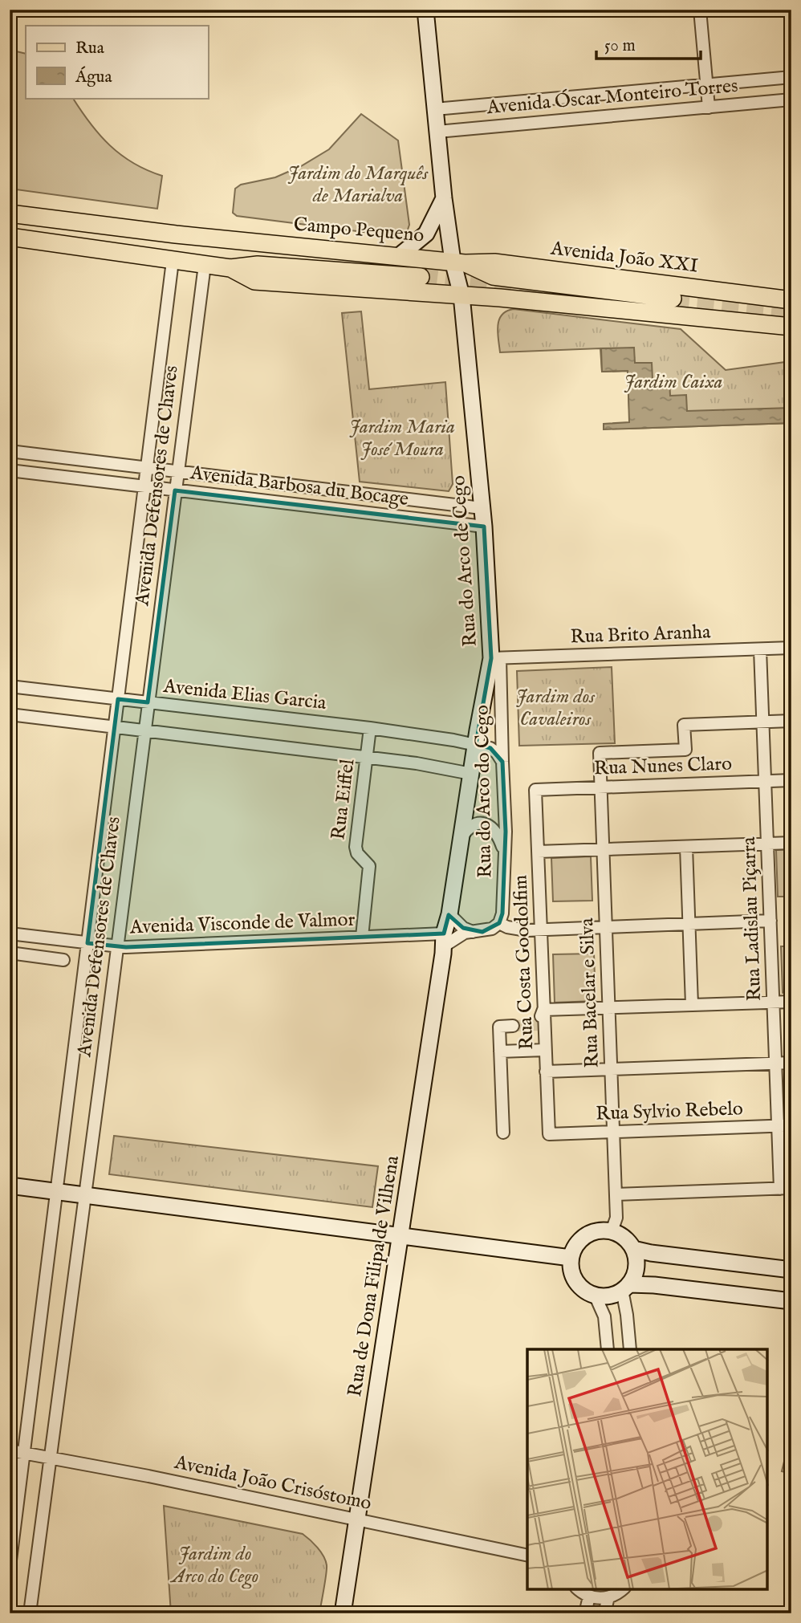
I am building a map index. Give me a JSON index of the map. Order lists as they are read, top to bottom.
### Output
{
  "streets": {
    "main road": ["Campo Pequeno", "Avenida João XXI"],
    "street": [
      "Avenida Óscar Monteiro Torres",
      "Avenida Defensores de Chaves",
      "Avenida Barbosa du Bocage",
      "Rua do Arco de Cego",
      "Rua Brito Aranha",
      "Avenida Elias Garcia",
      "Rua Nunes Claro",
      "Rua do Arco do Cego",
      "Rua Eiffel",
      "Rua Ladislau Piçarra",
      "Avenida Visconde de Valmor",
      "Rua Costa Goodolfim",
      "Rua Bacelar e Silva",
      "Rua Sylvio Rebelo",
      "Rua de Dona Filipa de Vilhena",
      "Avenida João Crisóstomo"
    ]
  },
  "crossings": [
    ["Avenida Óscar Monteiro Torres", "Campo Pequeno"],
    ["Campo Pequeno", "Avenida João XXI"],
    ["Campo Pequeno", "Rua do Arco de Cego"],
    ["Avenida João XXI", "Rua do Arco de Cego"],
    ["Avenida Defensores de Chaves", "Avenida Barbosa du Bocage"],
    ["Avenida Defensores de Chaves", "Avenida Elias Garcia"],
    ["Avenida Defensores de Chaves", "Avenida Visconde de Valmor"],
    ["Avenida Defensores de Chaves", "Avenida João Crisóstomo"],
    ["Avenida Barbosa du Bocage", "Rua do Arco de Cego"],
    ["Rua do Arco de Cego", "Rua Brito Aranha"],
    ["Rua do Arco de Cego", "Rua do Arco do Cego"],
    ["Rua Brito Aranha", "Rua do Arco do Cego"],
    ["Rua Brito Aranha", "Rua Ladislau Piçarra"],
    ["Avenida Elias Garcia", "Rua do Arco do Cego"],
    ["Avenida Elias Garcia", "Rua Eiffel"],
    ["Rua Nunes Claro", "Rua Ladislau Piçarra"],
    ["Rua Nunes Claro", "Rua Costa Goodolfim"],
    ["Rua Nunes Claro", "Rua Bacelar e Silva"],
    ["Rua Eiffel", "Avenida Visconde de Valmor"],
    ["Rua Ladislau Piçarra", "Rua Bacelar e Silva"],
    ["Rua Ladislau Piçarra", "Rua Sylvio Rebelo"],
    ["Avenida Visconde de Valmor", "Rua de Dona Filipa de Vilhena"],
    ["Rua Costa Goodolfim", "Rua Sylvio Rebelo"],
    ["Rua Bacelar e Silva", "Rua Sylvio Rebelo"],
    ["Rua de Dona Filipa de Vilhena", "Avenida João Crisóstomo"]
  ],
  "parks": [
    "Jardim do Marquês de Marialva",
    "Jardim Caixa",
    "Jardim Maria José Moura",
    "Jardim dos Cavaleiros",
    "Jardim do Arco do Cego"
  ],
  "legend": ["Rua", "Água"],
  "scale_bar": "50 m"
}
